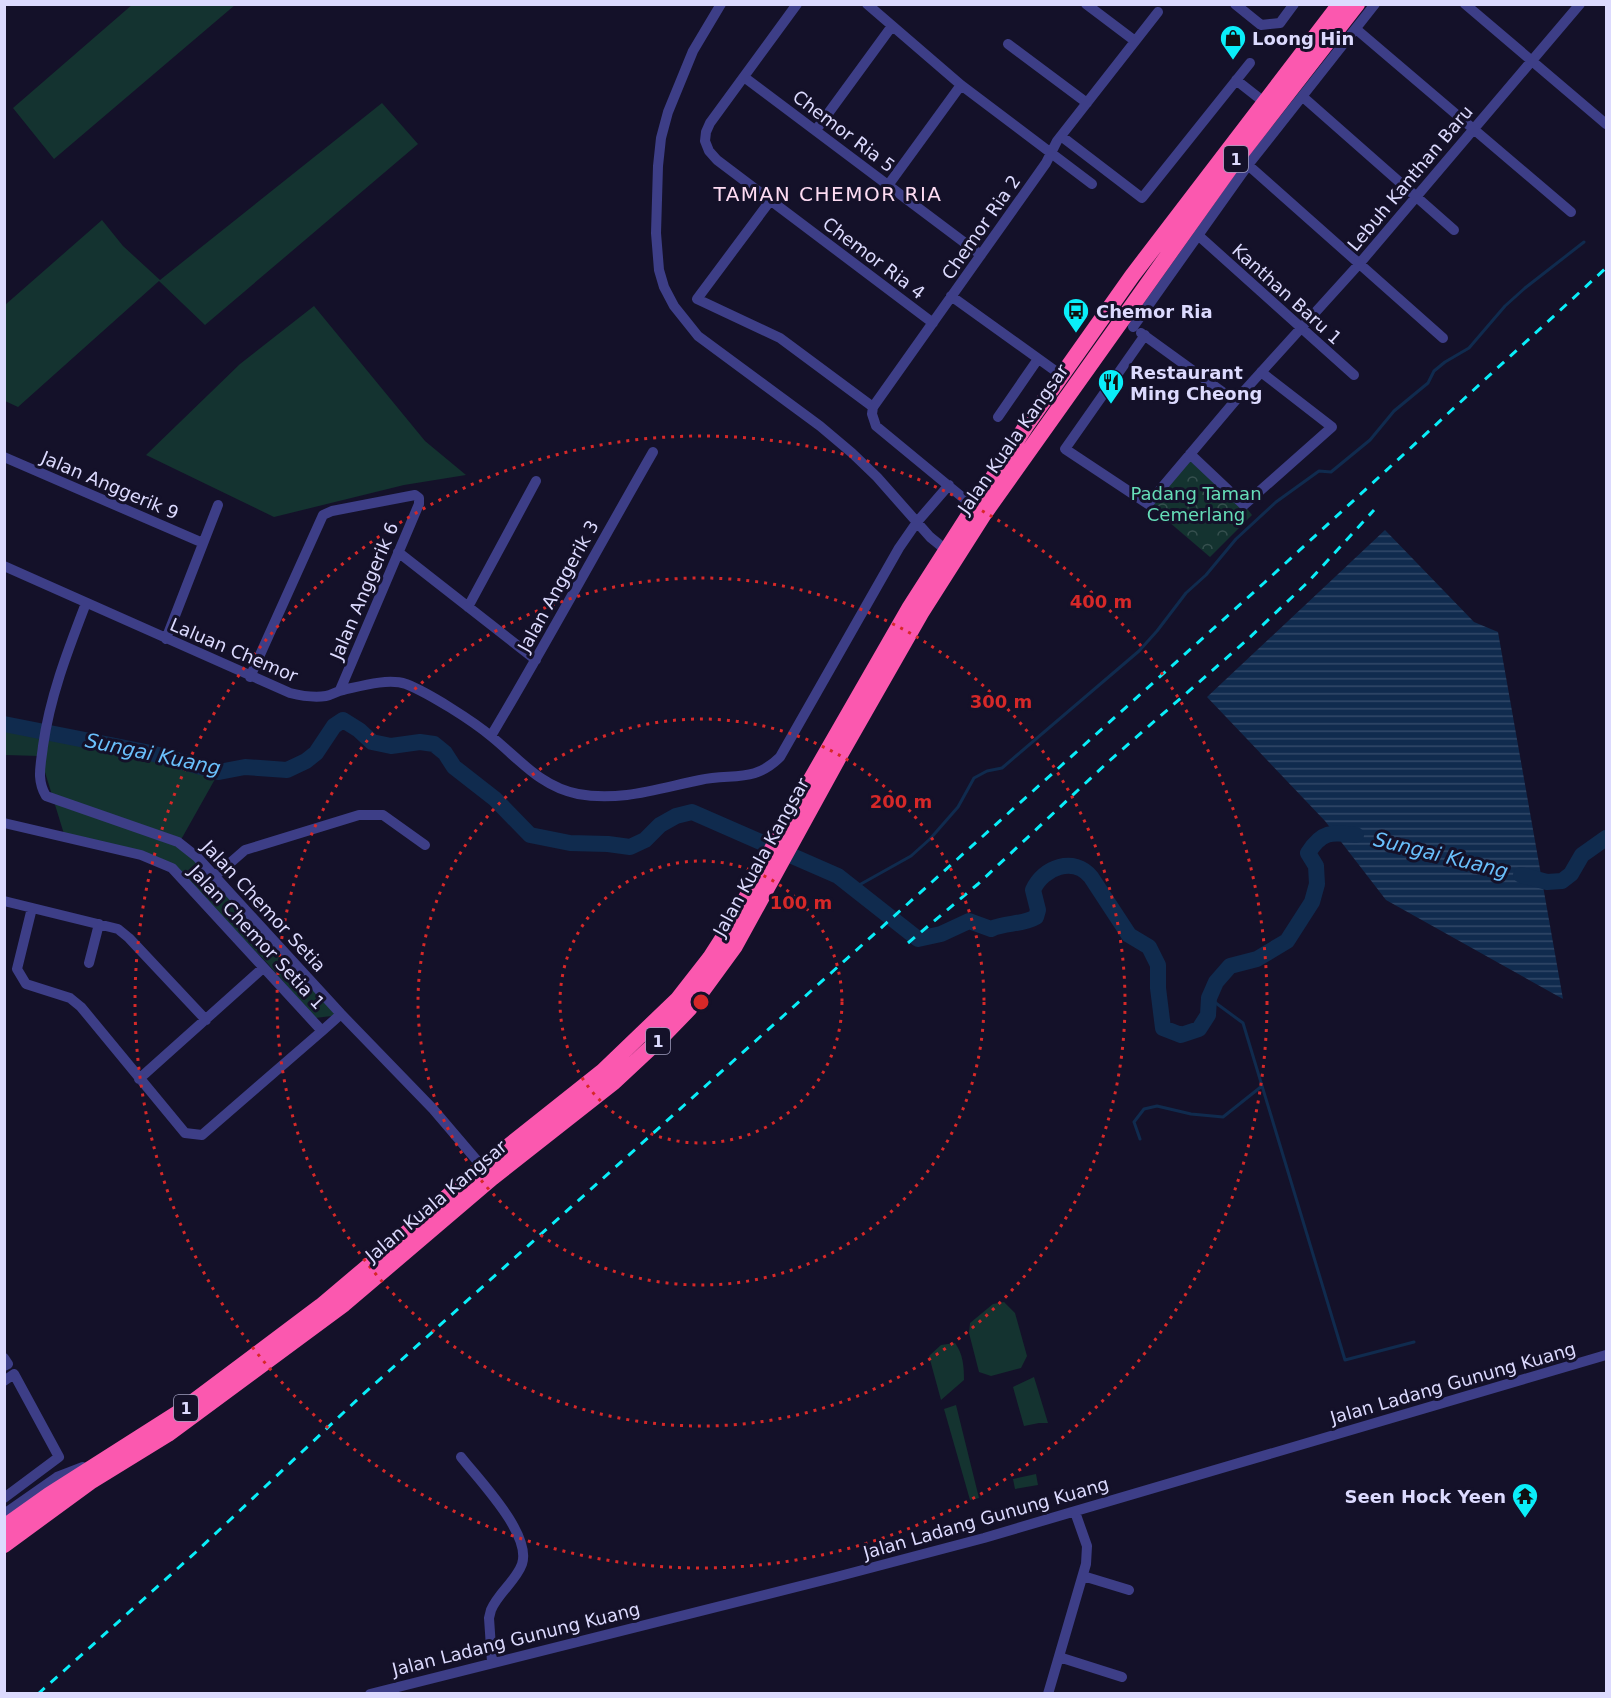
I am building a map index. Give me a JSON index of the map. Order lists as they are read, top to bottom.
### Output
{
  "streets": {
    "highway": ["1", "Jalan Kuala Kangsar"],
    "street": [
      "Chemor Ria 5",
      "Lebuh Kanthan Baru",
      "Chemor Ria 2",
      "Chemor Ria 4",
      "Kanthan Baru 1",
      "Jalan Anggerik 9",
      "Jalan Anggerik 3",
      "Jalan Anggerik 6",
      "Laluan Chemor",
      "Jalan Chemor Setia",
      "Jalan Chemor Setia 1",
      "Jalan Ladang Gunung Kuang"
    ]
  },
  "crossings": [
    ["Chemor Ria 5", "Chemor Ria 2"],
    ["Chemor Ria 5", "Chemor Ria 4"],
    ["Lebuh Kanthan Baru", "Kanthan Baru 1"],
    ["Chemor Ria 2", "Chemor Ria 4"],
    ["Jalan Kuala Kangsar", "Jalan Chemor Setia"],
    ["Jalan Anggerik 3", "Laluan Chemor"],
    ["Jalan Anggerik 6", "Laluan Chemor"],
    ["Laluan Chemor", "Jalan Chemor Setia"],
    ["Jalan Chemor Setia", "Jalan Chemor Setia 1"]
  ],
  "districts": ["TAMAN CHEMOR RIA"],
  "water": ["Sungai Kuang"],
  "parks": ["Padang Taman Cemerlang"],
  "places": {
    "shop": ["Loong Hin"],
    "bus stop": ["Chemor Ria"],
    "restaurant": ["Restaurant Ming Cheong"],
    "temple": ["Seen Hock Yeen"]
  },
  "rings": [
    "400 m",
    "300 m",
    "200 m",
    "100 m"
  ]
}
